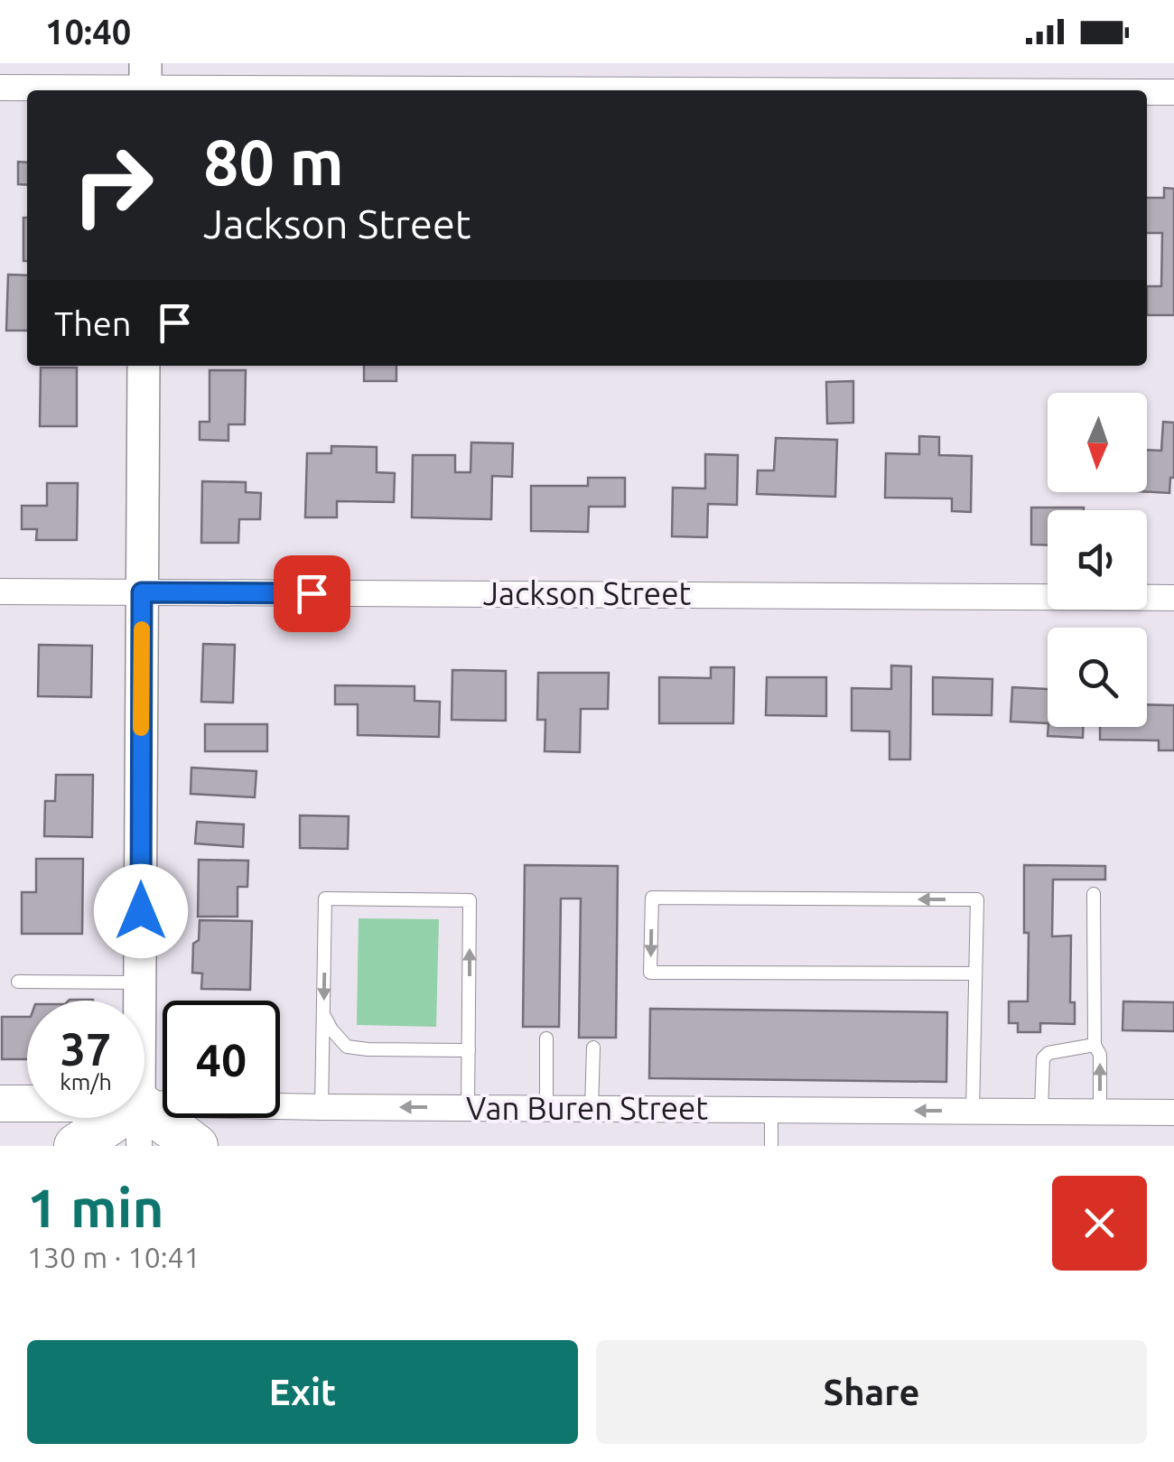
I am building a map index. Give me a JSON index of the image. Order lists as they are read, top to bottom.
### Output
{
  "streets": {
    "main road": ["Van Buren Street"],
    "street": ["Jackson Street"]
  },
  "one_way": ["Van Buren Street"],
  "north": "bottom",
  "page": {
    "status": "10:40",
    "turn": ["80 m", "Jackson Street"],
    "then": "Then",
    "speed": "37 km/h",
    "limit": "40",
    "heading": ["1 min", "130 m · 10:41"],
    "buttons": ["Exit", "Share"]
  }
}
